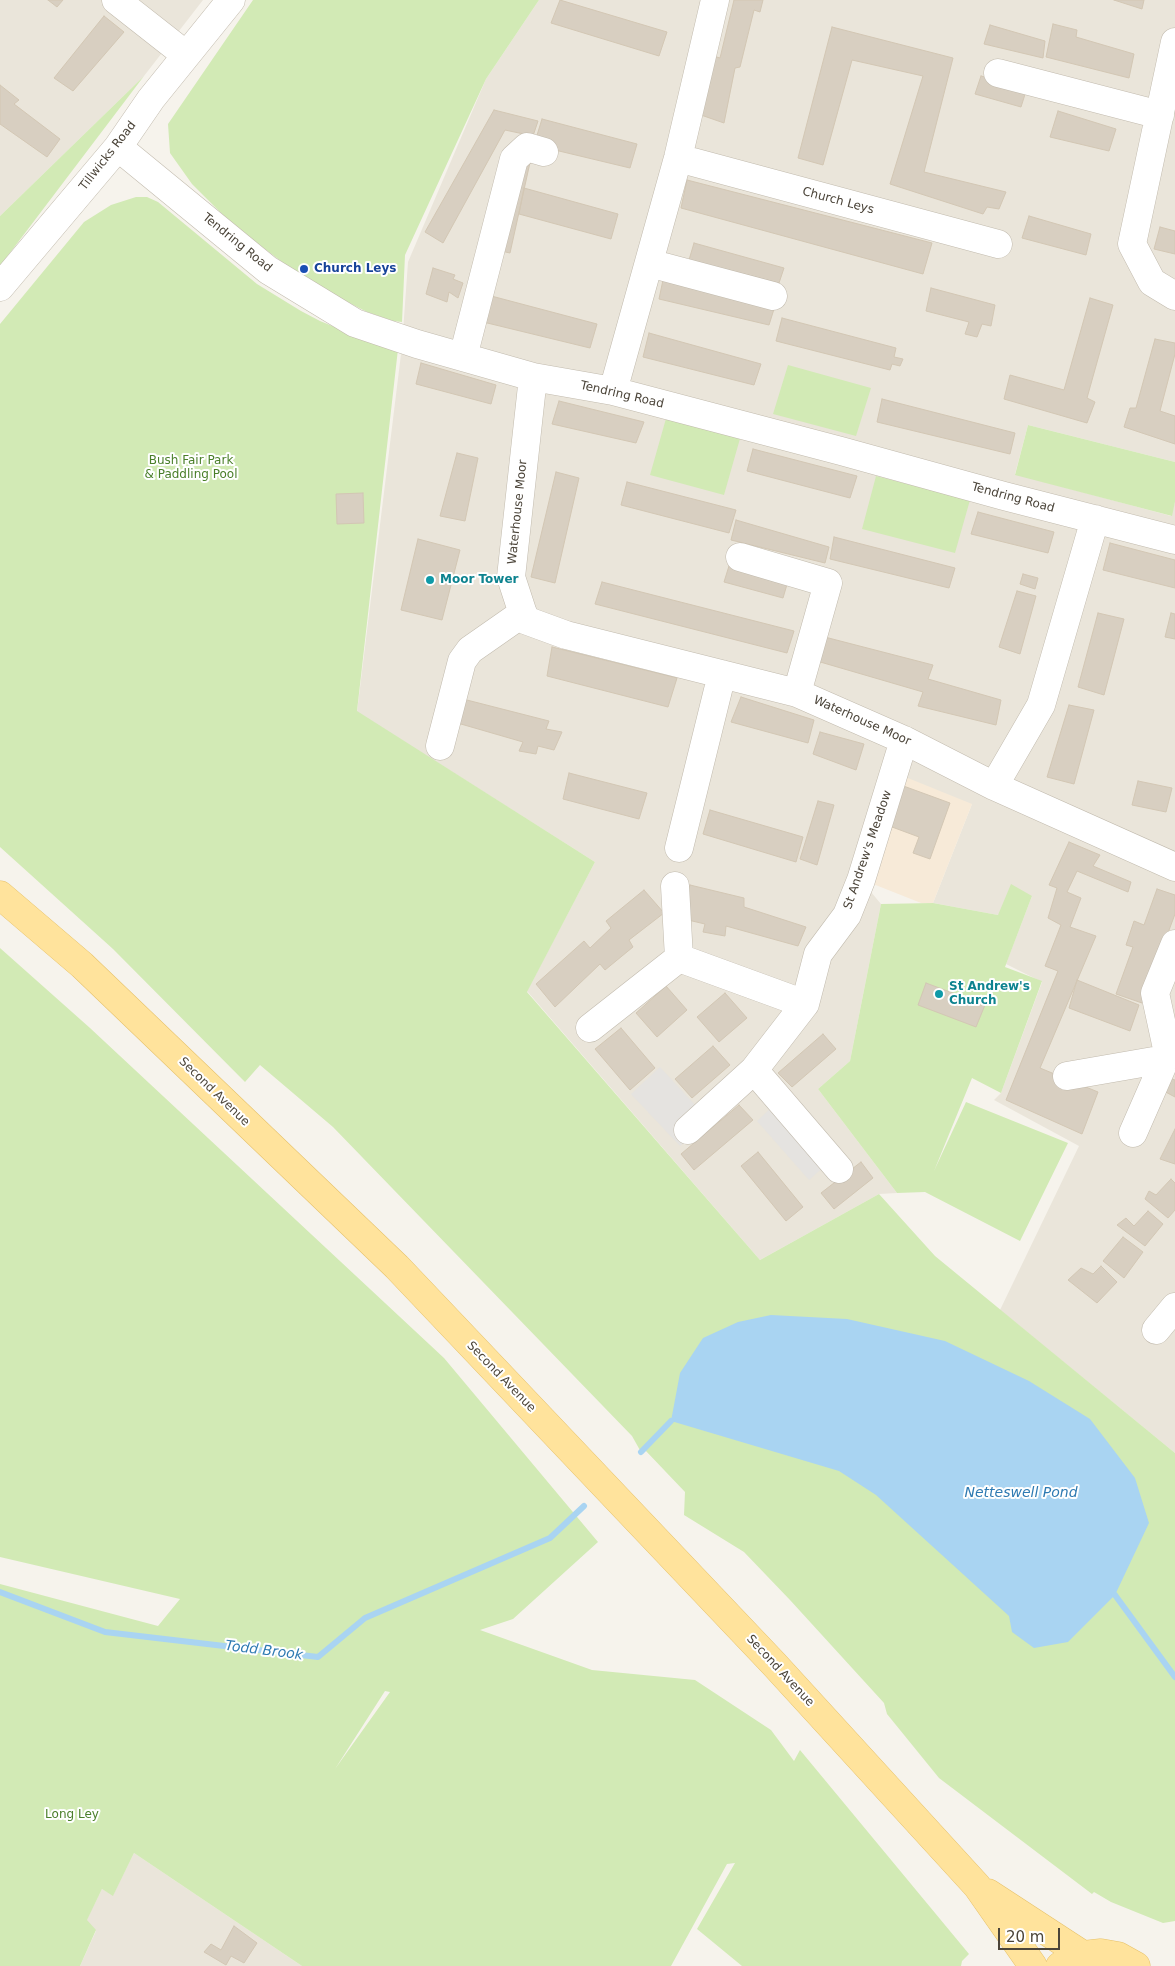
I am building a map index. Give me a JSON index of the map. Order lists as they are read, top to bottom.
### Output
{
  "streets": {
    "main road": ["Second Avenue"],
    "street": [
      "Tillwicks Road",
      "Church Leys",
      "Tendring Road",
      "Waterhouse Moor",
      "St Andrew's Meadow"
    ]
  },
  "crossings": [
    ["Tillwicks Road", "Tendring Road"],
    ["Tendring Road", "Waterhouse Moor"],
    ["Waterhouse Moor", "St Andrew's Meadow"]
  ],
  "water": ["Netteswell Pond", "Todd Brook"],
  "parks": ["Bush Fair Park & Paddling Pool", "Long Ley"],
  "places": ["Church Leys", "Moor Tower", "St Andrew's Church"],
  "scale_bar": "20 m"
}
